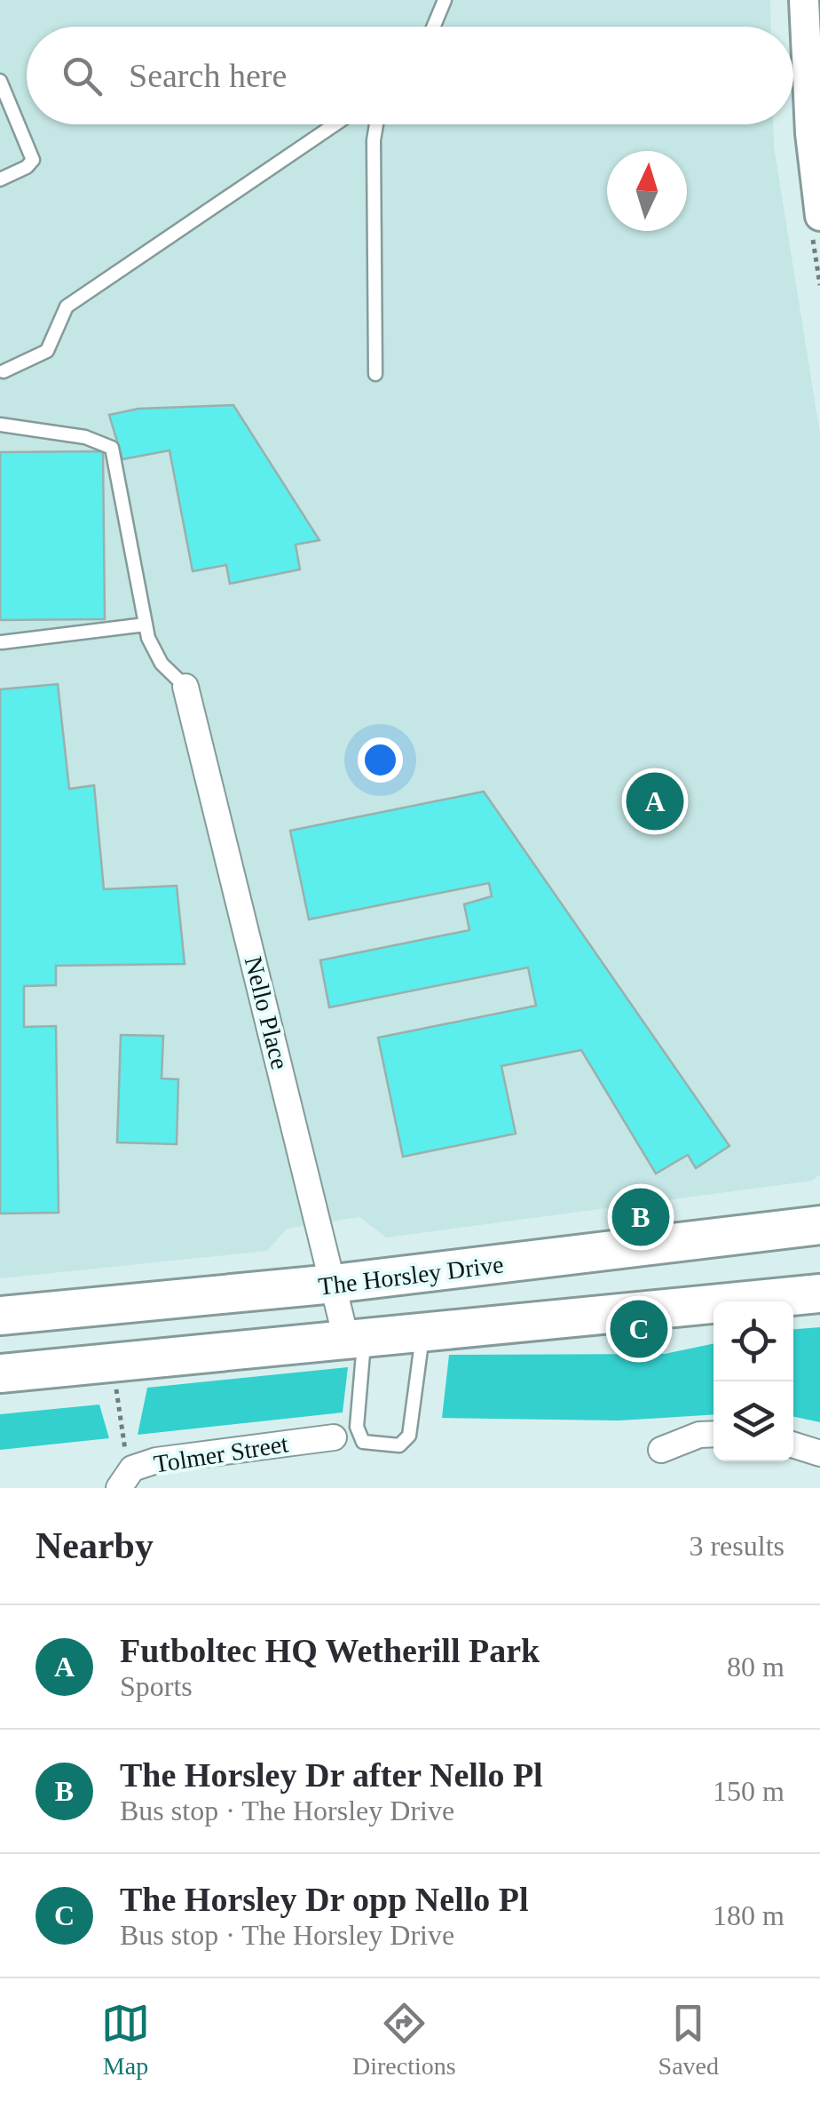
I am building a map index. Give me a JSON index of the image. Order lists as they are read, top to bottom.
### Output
{
  "streets": {
    "main road": ["The Horsley Drive"],
    "street": ["Nello Place", "Tolmer Street"]
  },
  "crossings": [
    ["Nello Place", "The Horsley Drive"]
  ],
  "north": "top",
  "page": {
    "search": "Search here",
    "pins": ["A", "B", "C"],
    "heading": ["Nearby", "3 results"],
    "list": [
      {
        "mark": "A",
        "name": "Futboltec HQ Wetherill Park",
        "note": "Sports",
        "value": "80 m"
      },
      {
        "mark": "B",
        "name": "The Horsley Dr after Nello Pl",
        "note": "Bus stop · The Horsley Drive",
        "value": "150 m"
      },
      {
        "mark": "C",
        "name": "The Horsley Dr opp Nello Pl",
        "note": "Bus stop · The Horsley Drive",
        "value": "180 m"
      }
    ],
    "nav": ["Map", "Directions", "Saved"]
  }
}
